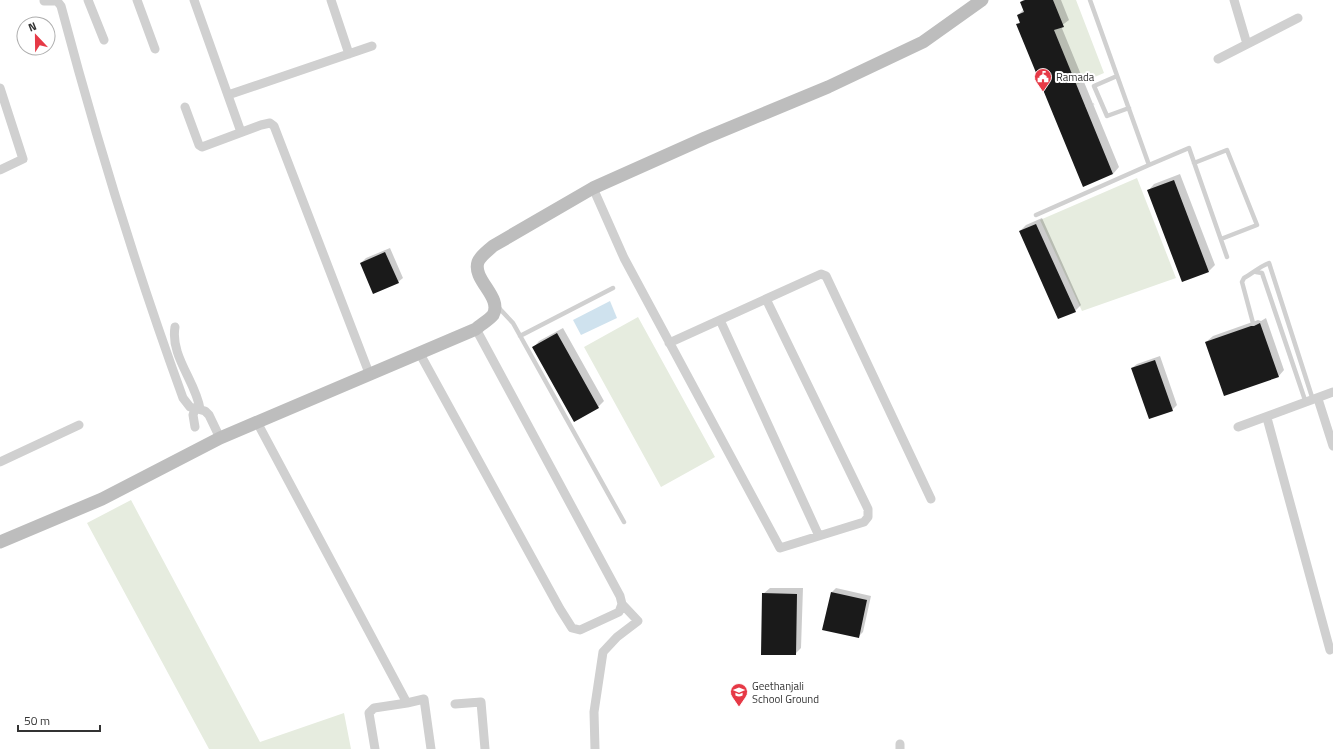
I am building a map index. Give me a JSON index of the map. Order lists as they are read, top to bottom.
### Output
{
  "places": {
    "public building": ["Ramada"],
    "school or university": ["Geethanjali School Ground"]
  },
  "scale_bar": "50 m",
  "north": "top"
}
